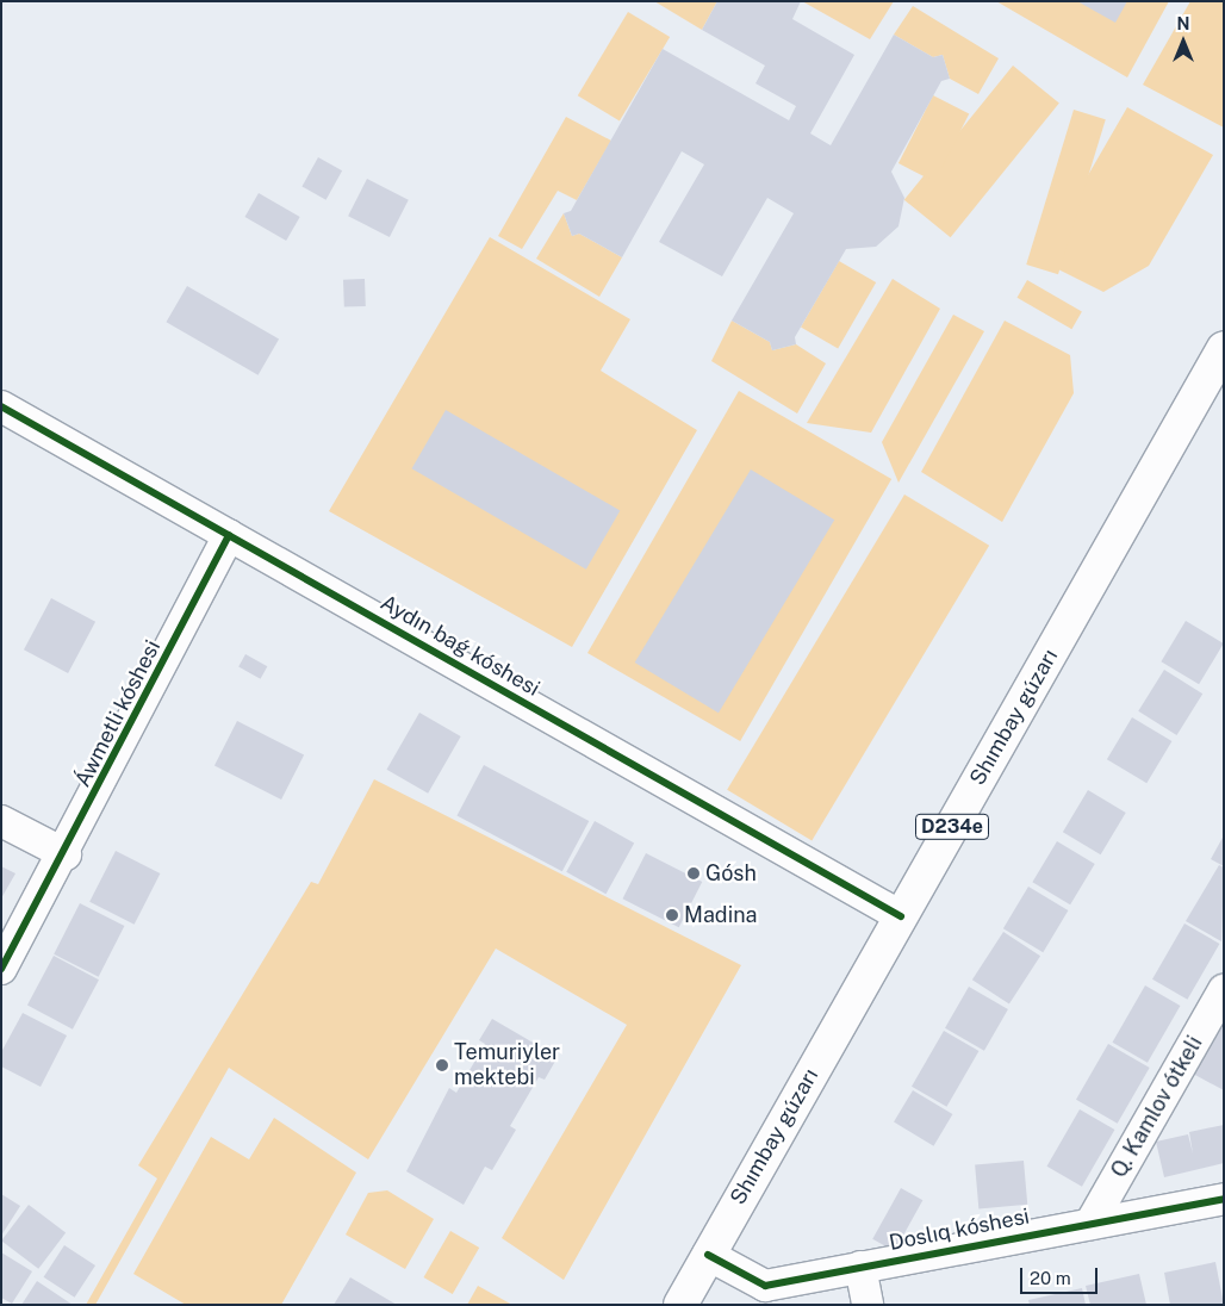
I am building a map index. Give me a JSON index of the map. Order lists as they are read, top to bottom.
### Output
{
  "streets": {
    "main road": ["Shımbay gúzarı", "D234e"],
    "street": [
      "Aydın baǵ kóshesi",
      "Áwmetli kóshesi",
      "Q. Kamlov ótkeli",
      "Doslıq kóshesi"
    ]
  },
  "crossings": [
    ["Aydın baǵ kóshesi", "Áwmetli kóshesi"],
    ["Aydın baǵ kóshesi", "Shımbay gúzarı"],
    ["Shımbay gúzarı", "Doslıq kóshesi"],
    ["Q. Kamlov ótkeli", "Doslıq kóshesi"]
  ],
  "places": ["Gósh", "Madina", "Temuriyler mektebi"],
  "scale_bar": "20 m",
  "north": "top"
}
